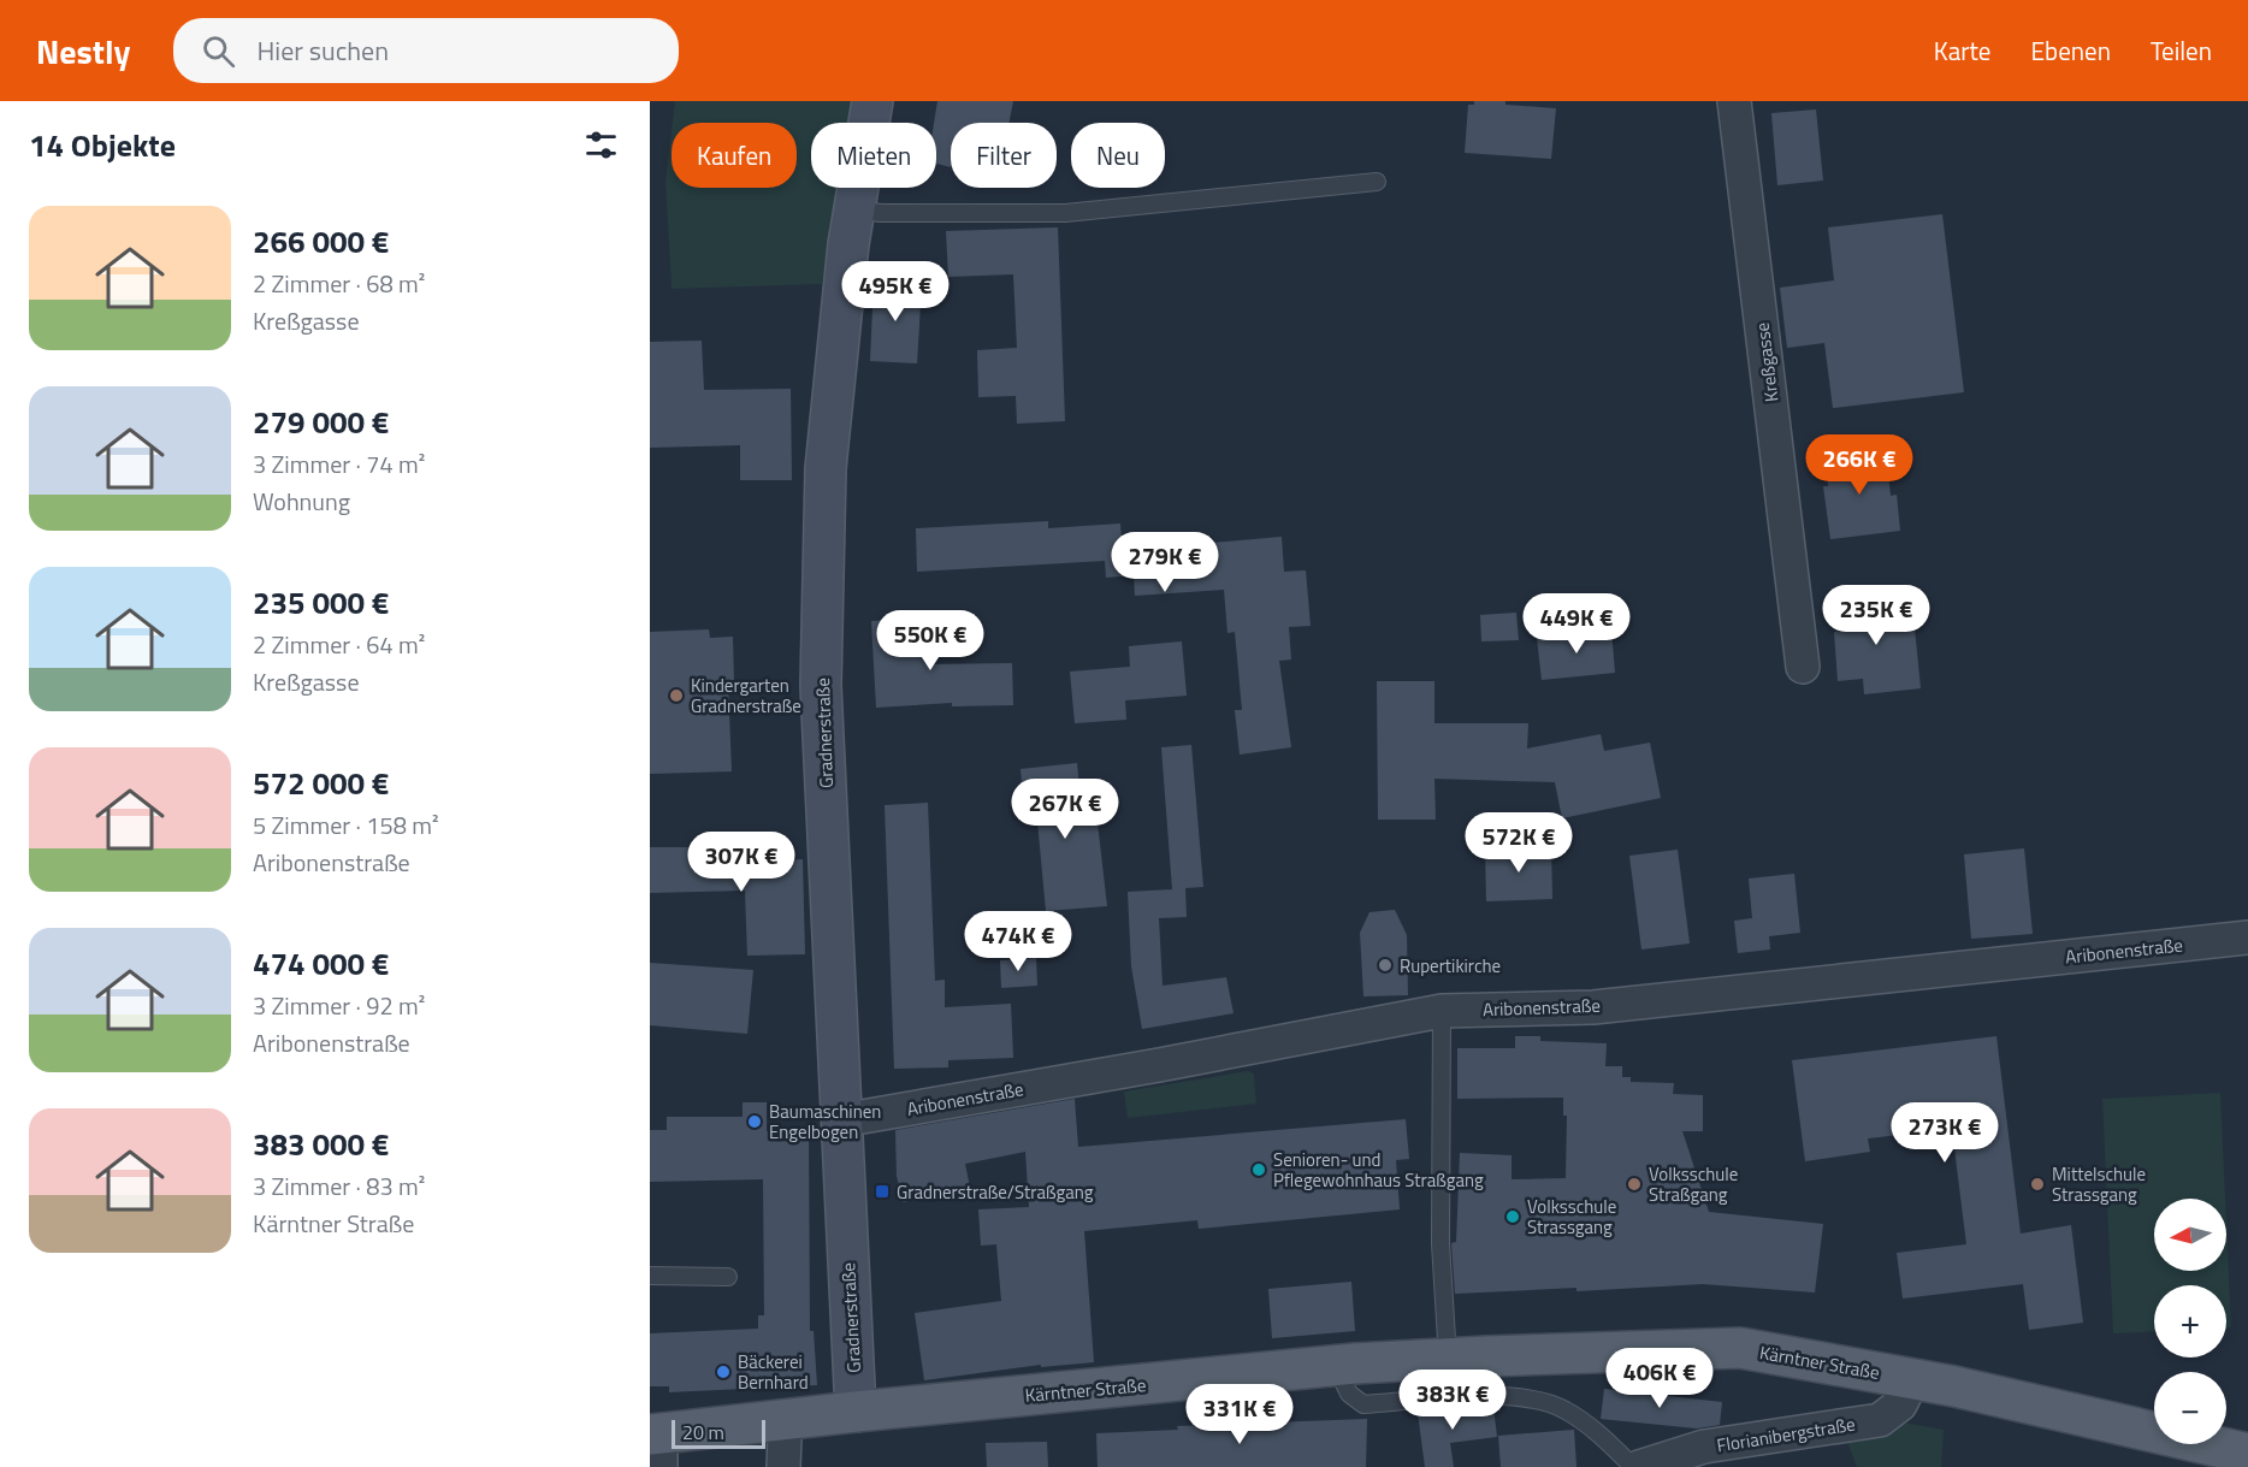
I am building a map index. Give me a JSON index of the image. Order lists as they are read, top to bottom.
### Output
{
  "streets": {
    "main road": ["Gradnerstraße", "Kärntner Straße"],
    "street": ["Kreßgasse", "Aribonenstraße", "Florianibergstraße"]
  },
  "crossings": [
    ["Gradnerstraße", "Aribonenstraße"],
    ["Gradnerstraße", "Kärntner Straße"],
    ["Kärntner Straße", "Florianibergstraße"]
  ],
  "places": {
    "other": [
      "Kindergarten Gradnerstraße",
      "Rupertikirche",
      "Baumaschinen Engelbogen",
      "Senioren- und Pflegewohnhaus Straßgang",
      "Volksschule Straßgang",
      "Mittelschule Strassgang",
      "Volksschule Strassgang",
      "Bäckerei Bernhard"
    ],
    "transit": ["Gradnerstraße/Straßgang"]
  },
  "scale_bar": "20 m",
  "north": "left",
  "page": {
    "header": "Nestly",
    "search": "Hier suchen",
    "nav": ["Karte", "Ebenen", "Teilen"],
    "heading": "14 Objekte",
    "chip": [
      "Kaufen",
      "Mieten",
      "Filter",
      "Neu"
    ],
    "list": [
      {
        "name": "266 000 €",
        "note": "2 Zimmer · 68 m² · Kreßgasse"
      },
      {
        "name": "279 000 €",
        "note": "3 Zimmer · 74 m² · Wohnung"
      },
      {
        "name": "235 000 €",
        "note": "2 Zimmer · 64 m² · Kreßgasse"
      },
      {
        "name": "572 000 €",
        "note": "5 Zimmer · 158 m² · Aribonenstraße"
      },
      {
        "name": "474 000 €",
        "note": "3 Zimmer · 92 m² · Aribonenstraße"
      },
      {
        "name": "383 000 €",
        "note": "3 Zimmer · 83 m² · Kärntner Straße"
      }
    ],
    "price": [
      "495K €",
      "266K €",
      "279K €",
      "235K €",
      "449K €",
      "550K €",
      "267K €",
      "572K €",
      "307K €",
      "474K €",
      "273K €",
      "406K €",
      "383K €",
      "331K €"
    ],
    "map_buttons": ["+", "−"],
    "scale": "20 m"
  }
}
